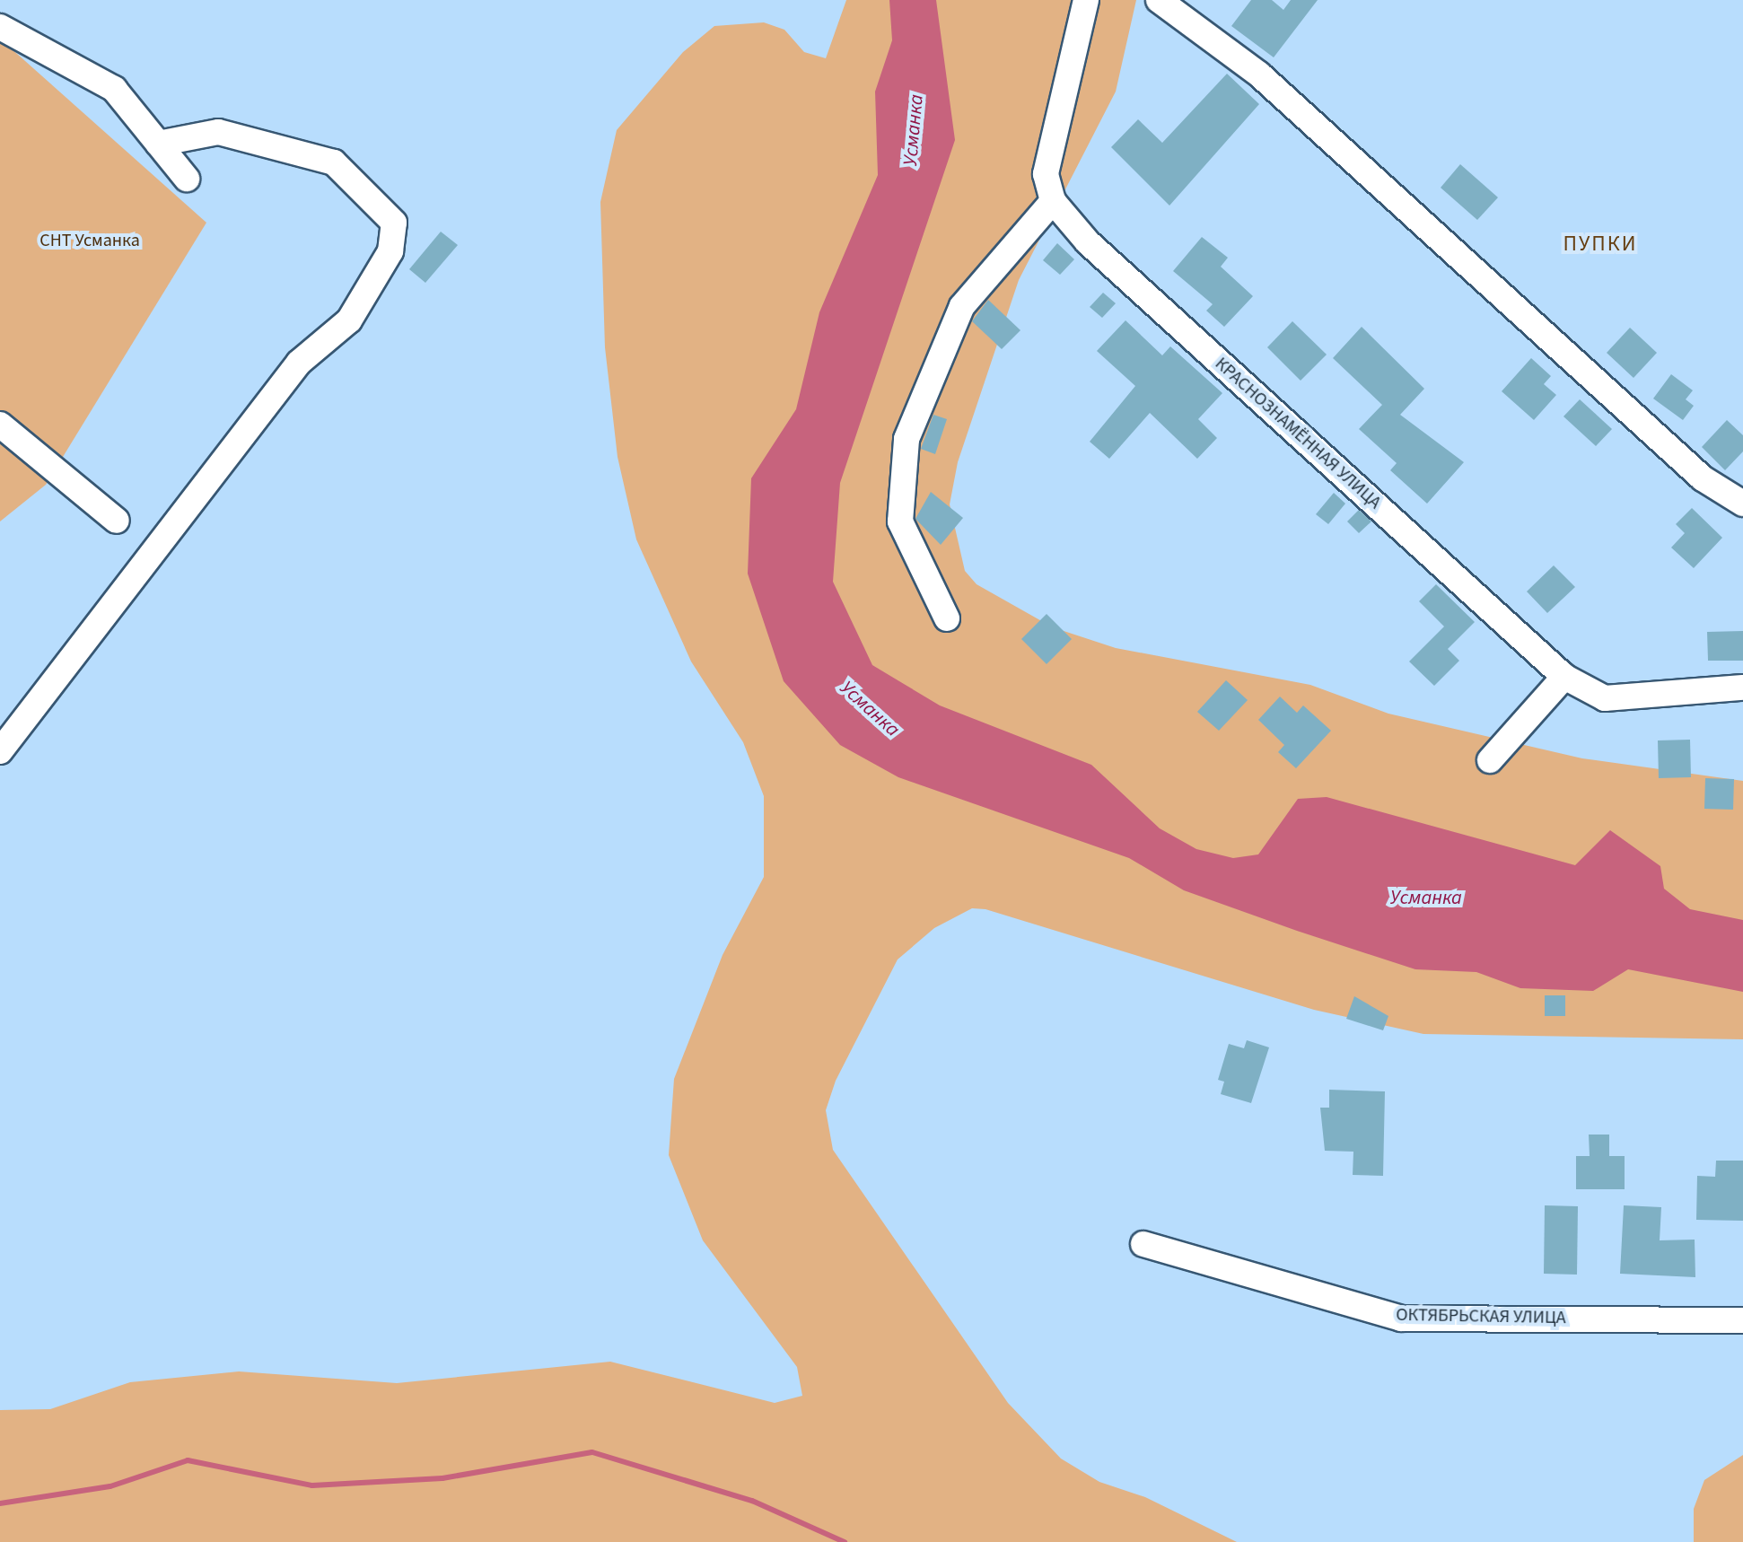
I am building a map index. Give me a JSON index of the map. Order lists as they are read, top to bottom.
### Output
{
  "streets": {
    "street": ["КРАСНОЗНАМЁННАЯ УЛИЦА", "ОКТЯБРЬСКАЯ УЛИЦА"]
  },
  "districts": ["ПУПКИ"],
  "water": ["Усманка"],
  "parks": ["СНТ Усманка"]
}
